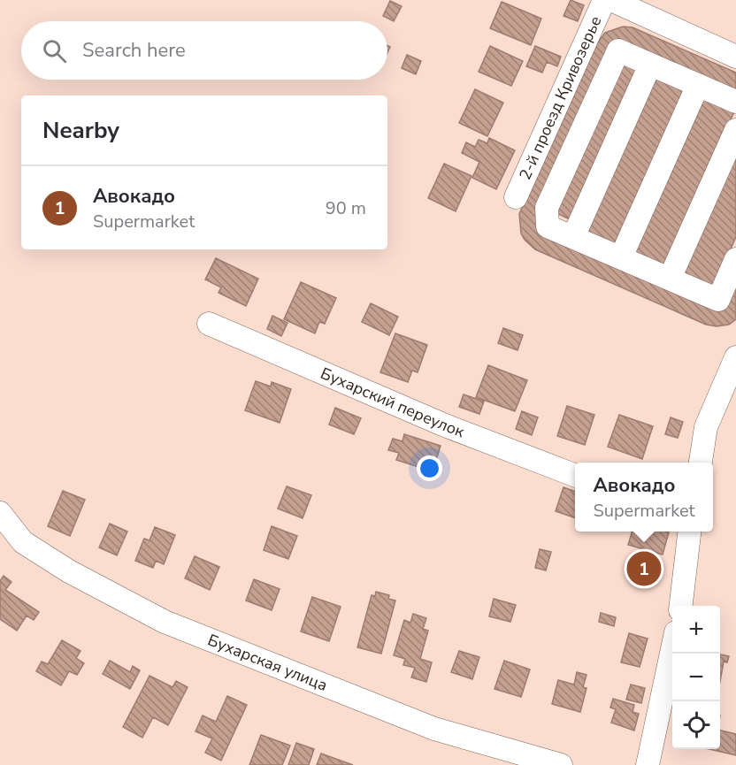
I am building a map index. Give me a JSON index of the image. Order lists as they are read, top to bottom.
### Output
{
  "streets": {
    "street": ["2-й проезд Кривозерье", "Бухарский переулок", "Бухарская улица"]
  },
  "page": {
    "search": "Search here",
    "heading": "Nearby",
    "list": [
      {
        "mark": "1",
        "name": "Авокадо",
        "note": "Supermarket",
        "value": "90 m"
      }
    ],
    "popup": ["Авокадо", "Supermarket"],
    "pins": "1",
    "map_buttons": ["+", "−"]
  }
}
